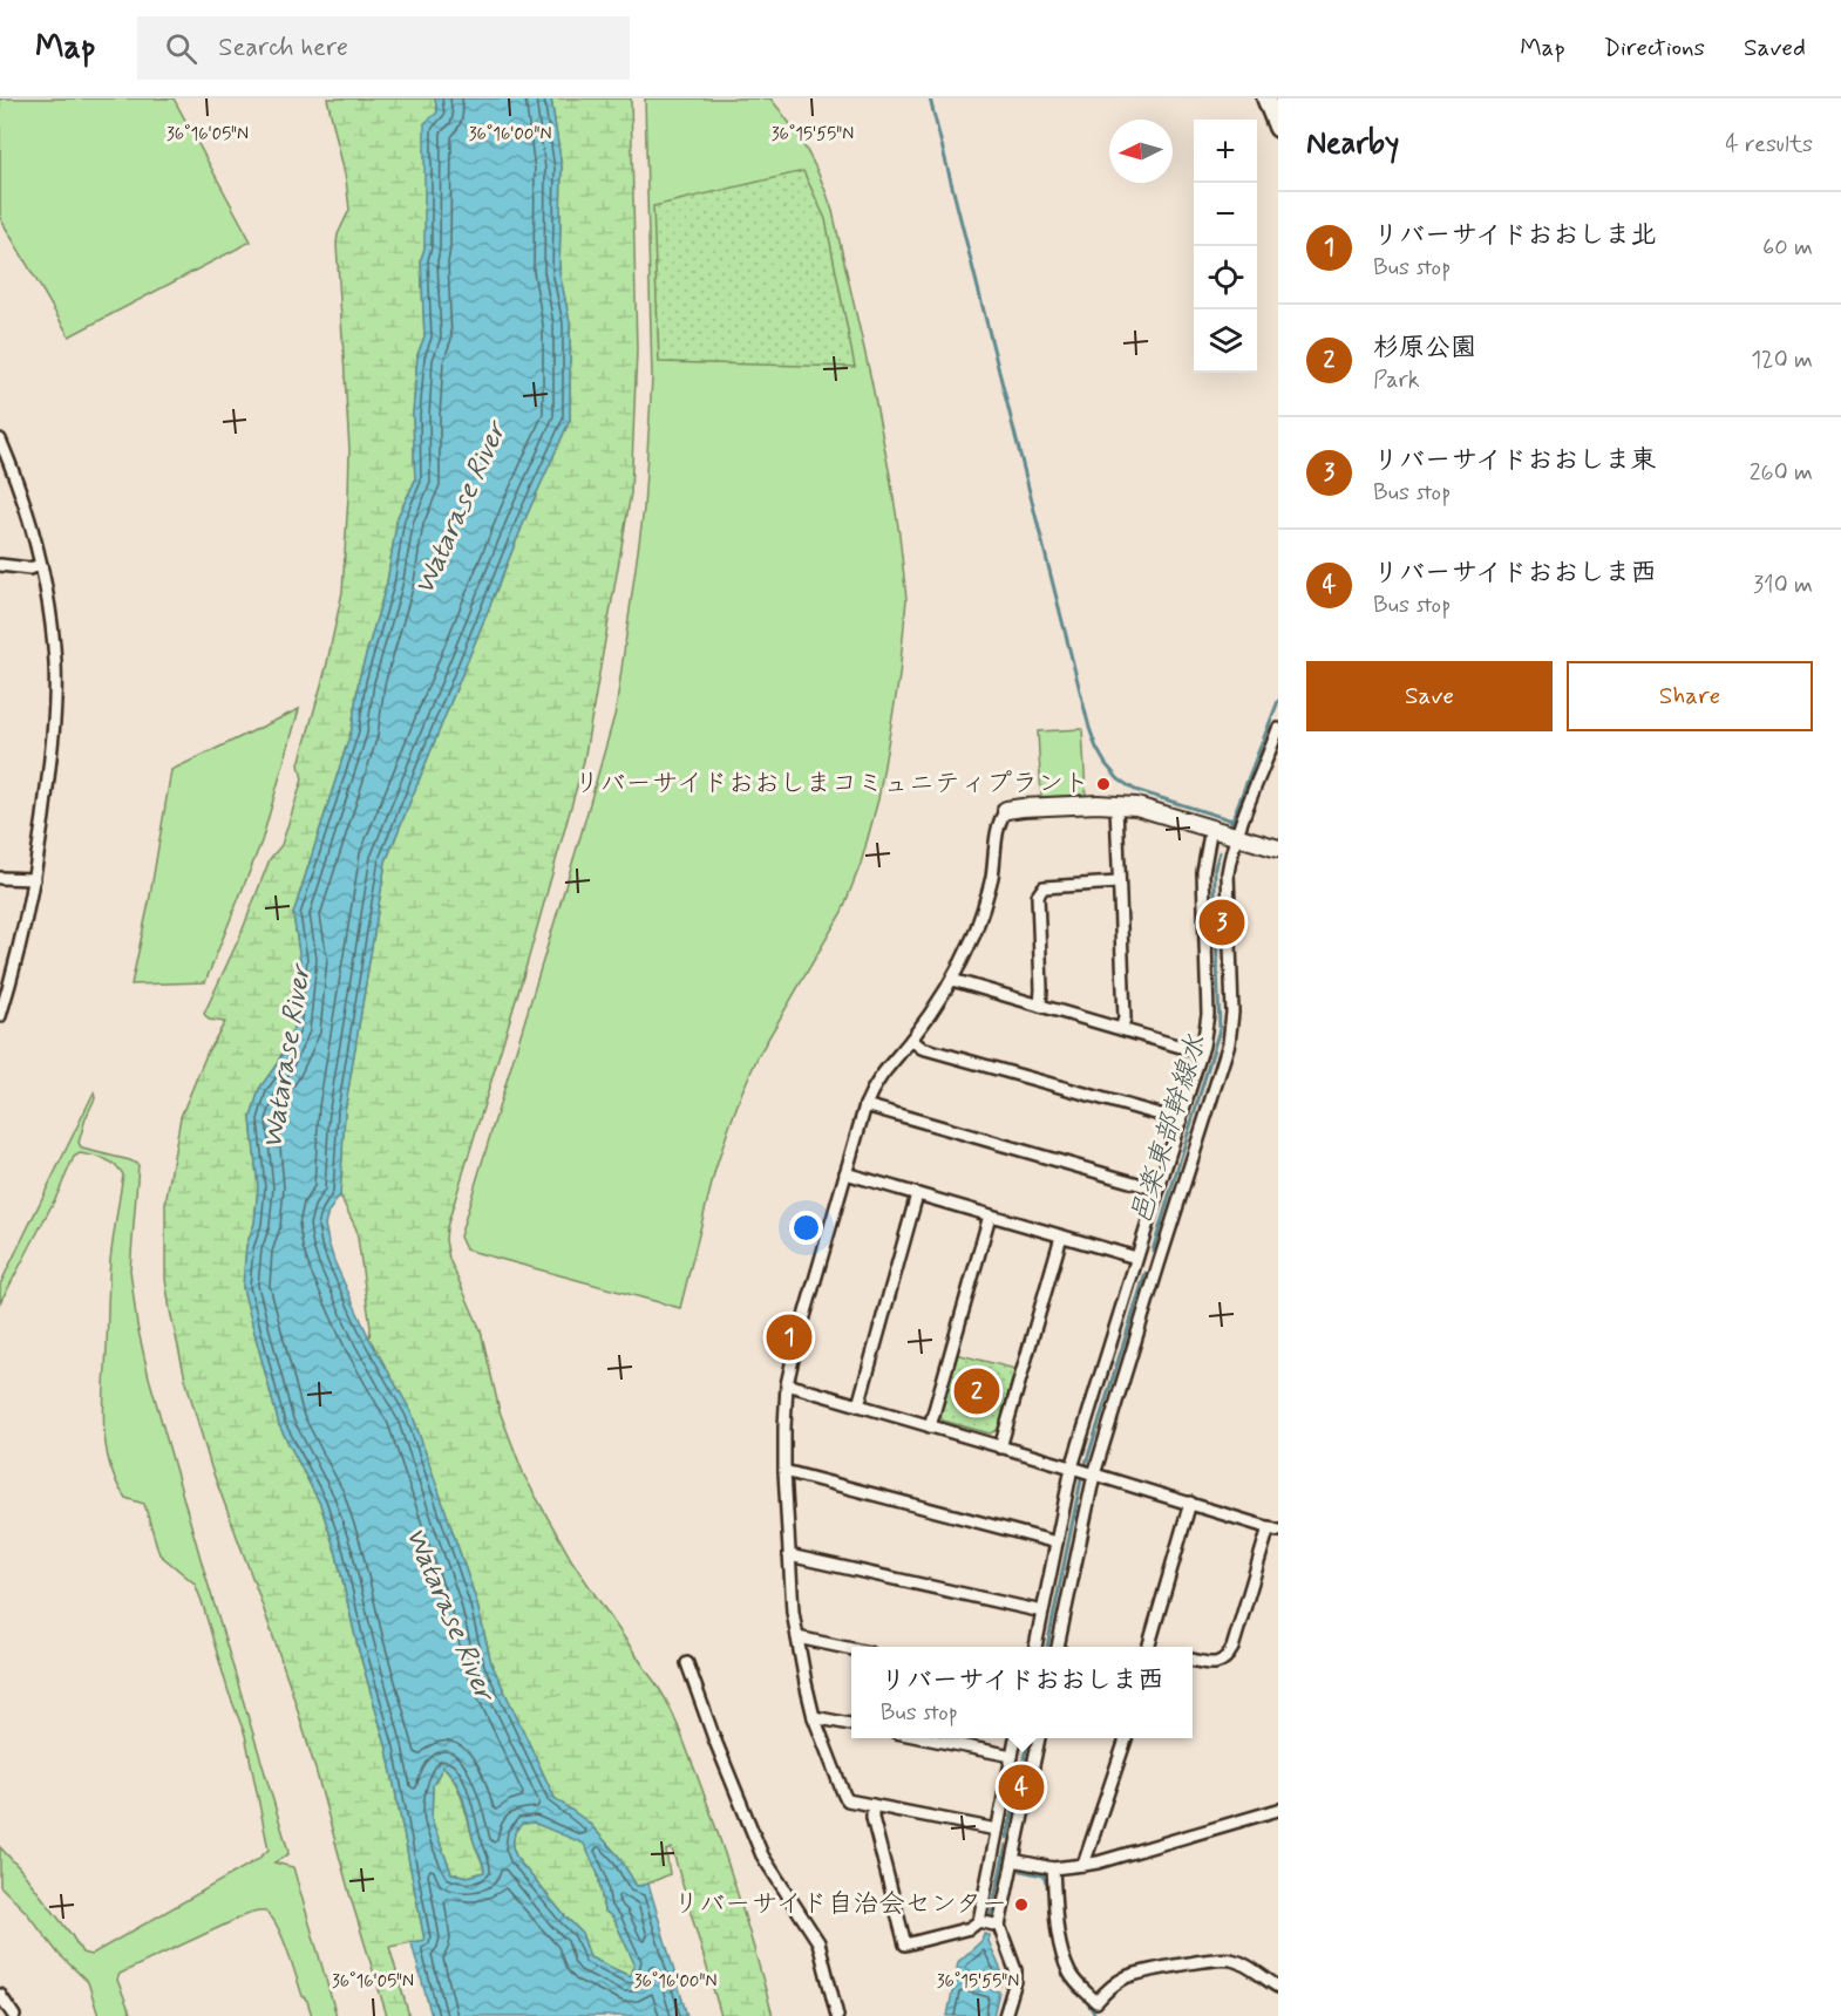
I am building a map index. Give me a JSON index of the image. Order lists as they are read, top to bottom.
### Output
{
  "water": ["Watarase River", "邑楽東部幹線水"],
  "places": ["リバーサイドおおしまコミュニティプラント", "リバーサイド自治会センター"],
  "north": "left",
  "page": {
    "header": "Map",
    "search": "Search here",
    "nav": ["Map", "Directions", "Saved"],
    "heading": ["Nearby", "4 results"],
    "map_buttons": ["+", "−"],
    "list": [
      {
        "mark": "1",
        "name": "リバーサイドおおしま北",
        "note": "Bus stop",
        "value": "60 m"
      },
      {
        "mark": "2",
        "name": "杉原公園",
        "note": "Park",
        "value": "120 m"
      },
      {
        "mark": "3",
        "name": "リバーサイドおおしま東",
        "note": "Bus stop",
        "value": "260 m"
      },
      {
        "mark": "4",
        "name": "リバーサイドおおしま西",
        "note": "Bus stop",
        "value": "310 m"
      }
    ],
    "buttons": ["Save", "Share"],
    "pins": [
      "3",
      "1",
      "2",
      "4"
    ],
    "popup": ["リバーサイドおおしま西", "Bus stop"]
  },
  "coordinates": ["36°16'05\"N", "36°16'00\"N", "36°15'55\"N"]
}
